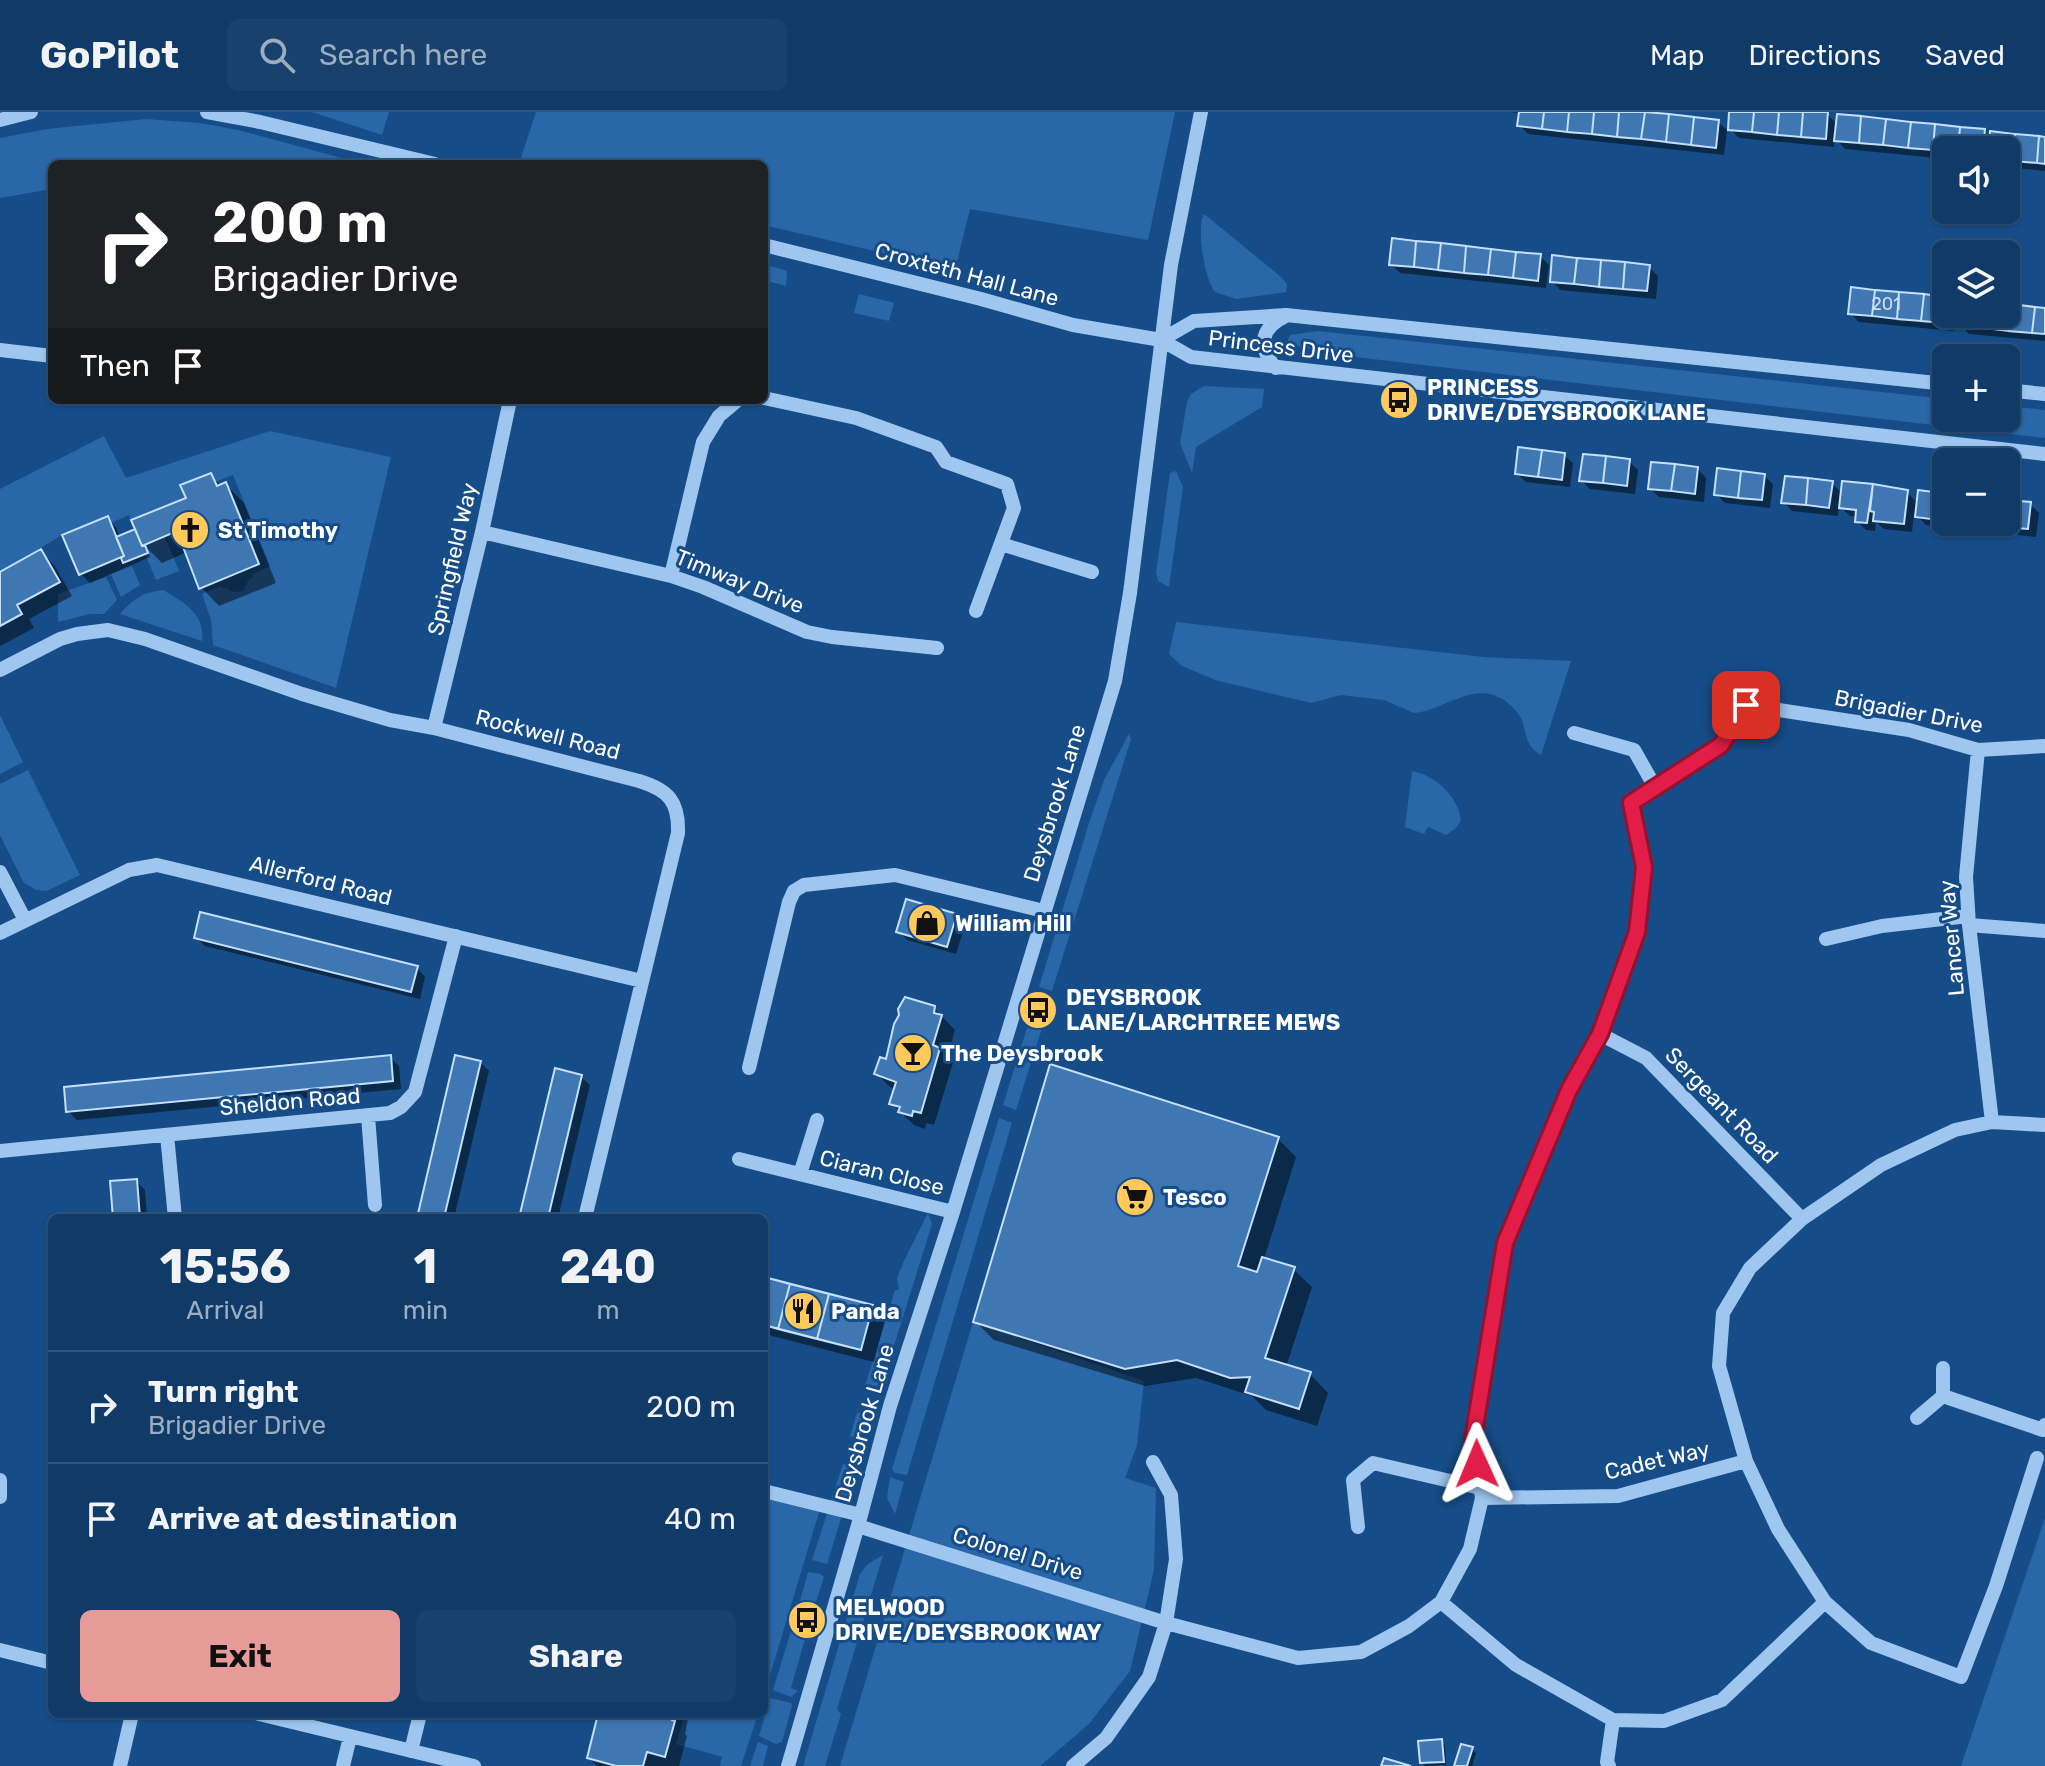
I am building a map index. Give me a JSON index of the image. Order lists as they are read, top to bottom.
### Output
{
  "streets": {
    "street": [
      "Croxteth Hall Lane",
      "Princess Drive",
      "Springfield Way",
      "Timway Drive",
      "Brigadier Drive",
      "Rockwell Road",
      "Deysbrook Lane",
      "Allerford Road",
      "Lancer Way",
      "Sheldon Road",
      "Sergeant Road",
      "Ciaran Close",
      "Cadet Way",
      "Colonel Drive"
    ]
  },
  "crossings": [
    ["Croxteth Hall Lane", "Princess Drive"],
    ["Croxteth Hall Lane", "Deysbrook Lane"],
    ["Princess Drive", "Deysbrook Lane"],
    ["Springfield Way", "Timway Drive"],
    ["Springfield Way", "Rockwell Road"],
    ["Brigadier Drive", "Lancer Way"],
    ["Brigadier Drive", "Colonel Drive"],
    ["Rockwell Road", "Allerford Road"],
    ["Deysbrook Lane", "Ciaran Close"],
    ["Deysbrook Lane", "Colonel Drive"],
    ["Allerford Road", "Sheldon Road"],
    ["Sergeant Road", "Colonel Drive"],
    ["Cadet Way", "Colonel Drive"]
  ],
  "places": {
    "bus stop": ["PRINCESS DRIVE/DEYSBROOK LANE", "DEYSBROOK LANE/LARCHTREE MEWS", "MELWOOD DRIVE/DEYSBROOK WAY"],
    "church": ["St Timothy"],
    "shop": ["William Hill"],
    "bar": ["The Deysbrook"],
    "supermarket": ["Tesco"],
    "restaurant": ["Panda"]
  },
  "house_numbers": ["201"],
  "page": {
    "header": "GoPilot",
    "search": "Search here",
    "nav": ["Map", "Directions", "Saved"],
    "map_buttons": ["+", "−"],
    "turn": ["200 m", "Brigadier Drive"],
    "then": "Then",
    "eta": [
      "15:56",
      "Arrival",
      "1",
      "min",
      "240",
      "m"
    ],
    "list": [
      {
        "name": "Turn right",
        "note": "Brigadier Drive",
        "value": "200 m"
      },
      {
        "name": "Arrive at destination",
        "value": "40 m"
      }
    ],
    "buttons": ["Exit", "Share"]
  }
}
